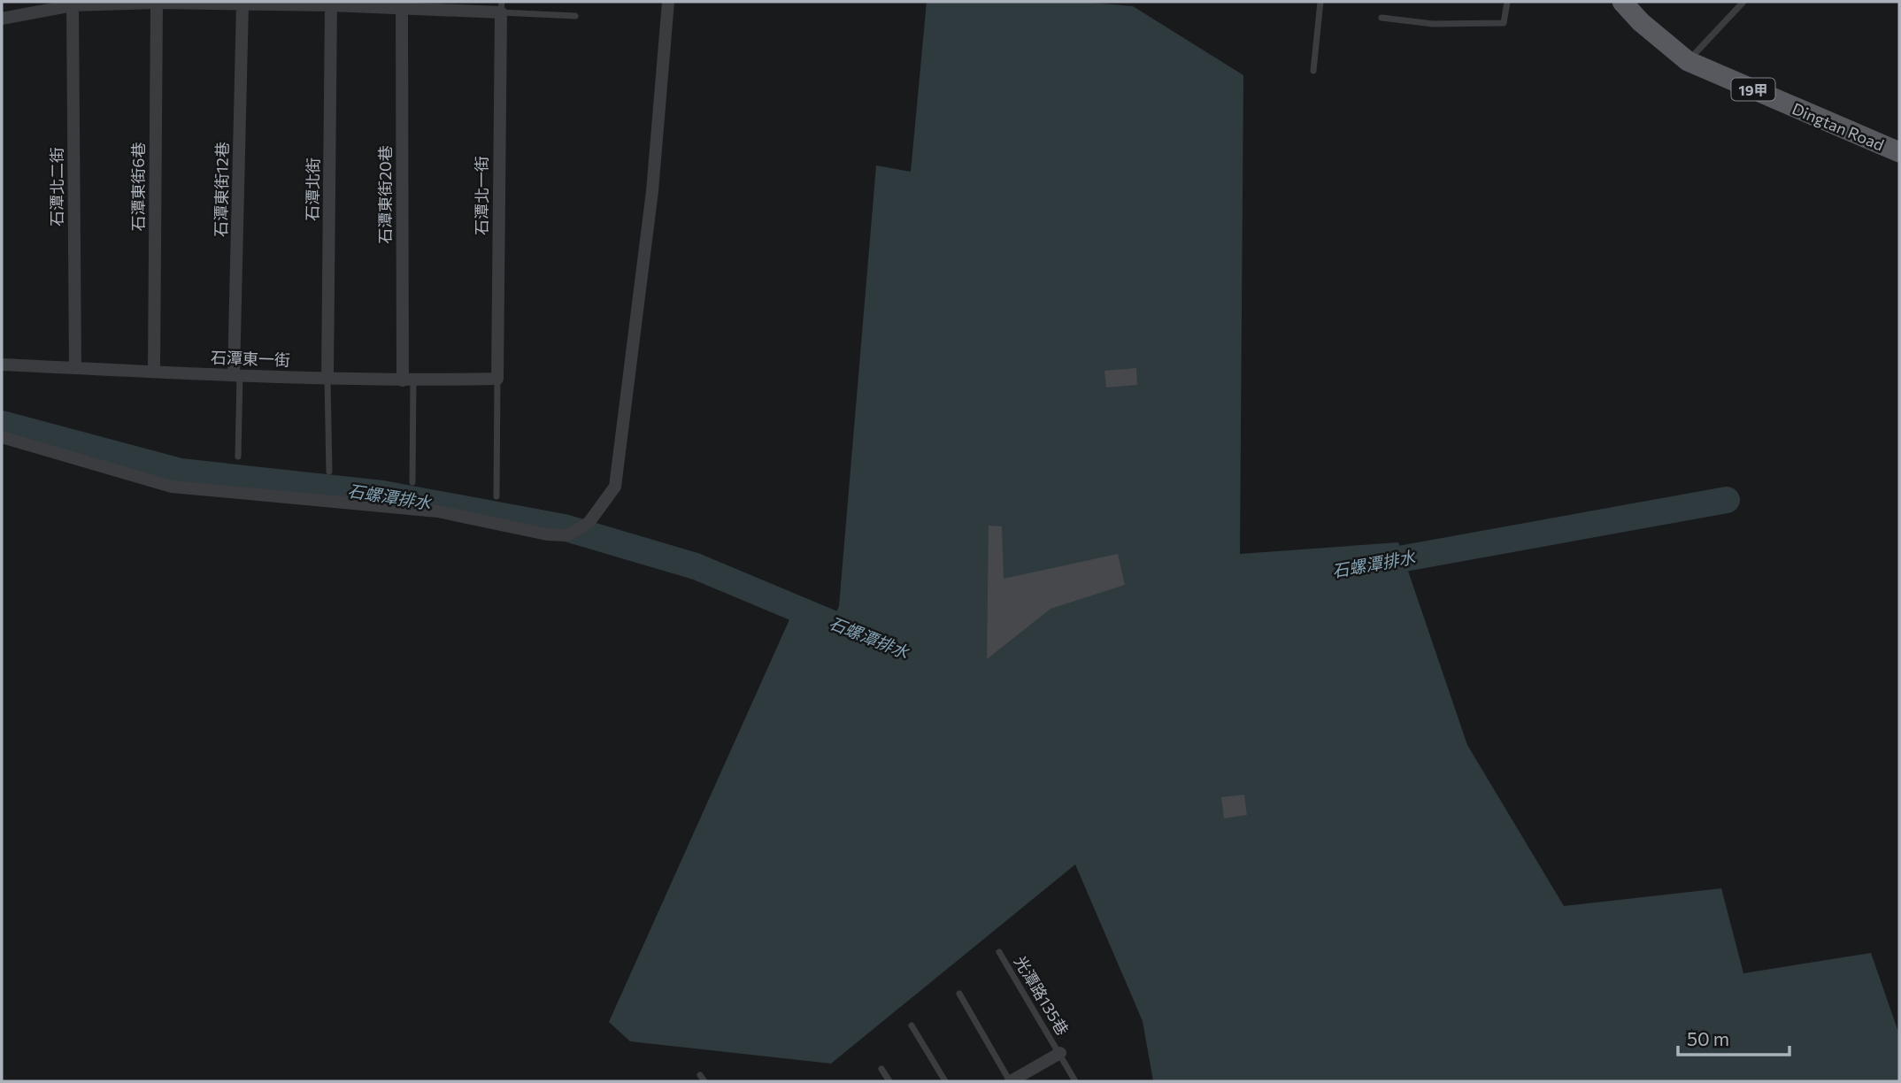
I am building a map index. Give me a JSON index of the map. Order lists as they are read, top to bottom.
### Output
{
  "streets": {
    "main road": ["19甲", "Dingtan Road"],
    "street": [
      "石潭北二街",
      "石潭東街6巷",
      "石潭東街12巷",
      "石潭北街",
      "石潭東街20巷",
      "石潭北一街",
      "石潭東一街"
    ],
    "lane": ["光潭路135巷"]
  },
  "crossings": [
    ["石潭北二街", "石潭東一街"],
    ["石潭東街6巷", "石潭東一街"],
    ["石潭東街12巷", "石潭東一街"],
    ["石潭北街", "石潭東一街"],
    ["石潭東街20巷", "石潭東一街"],
    ["石潭北一街", "石潭東一街"]
  ],
  "water": ["石螺潭排水"],
  "scale_bar": "50 m"
}
